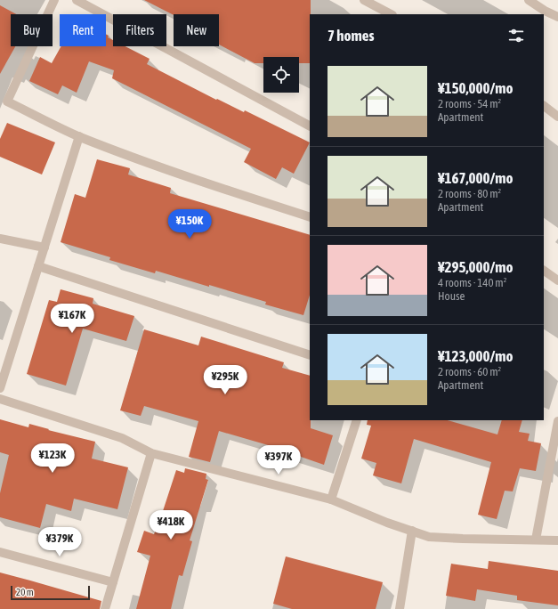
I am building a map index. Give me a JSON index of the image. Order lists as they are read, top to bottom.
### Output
{
  "scale_bar": "20 m",
  "page": {
    "chip": [
      "Buy",
      "Rent",
      "Filters",
      "New"
    ],
    "heading": "7 homes",
    "list": [
      {
        "name": "¥150,000/mo",
        "note": "2 rooms · 54 m² · Apartment"
      },
      {
        "name": "¥167,000/mo",
        "note": "2 rooms · 80 m² · Apartment"
      },
      {
        "name": "¥295,000/mo",
        "note": "4 rooms · 140 m² · House"
      },
      {
        "name": "¥123,000/mo",
        "note": "2 rooms · 60 m² · Apartment"
      }
    ],
    "price": [
      "¥150K",
      "¥167K",
      "¥295K",
      "¥123K",
      "¥397K",
      "¥418K",
      "¥379K"
    ],
    "scale": "20 m"
  }
}
